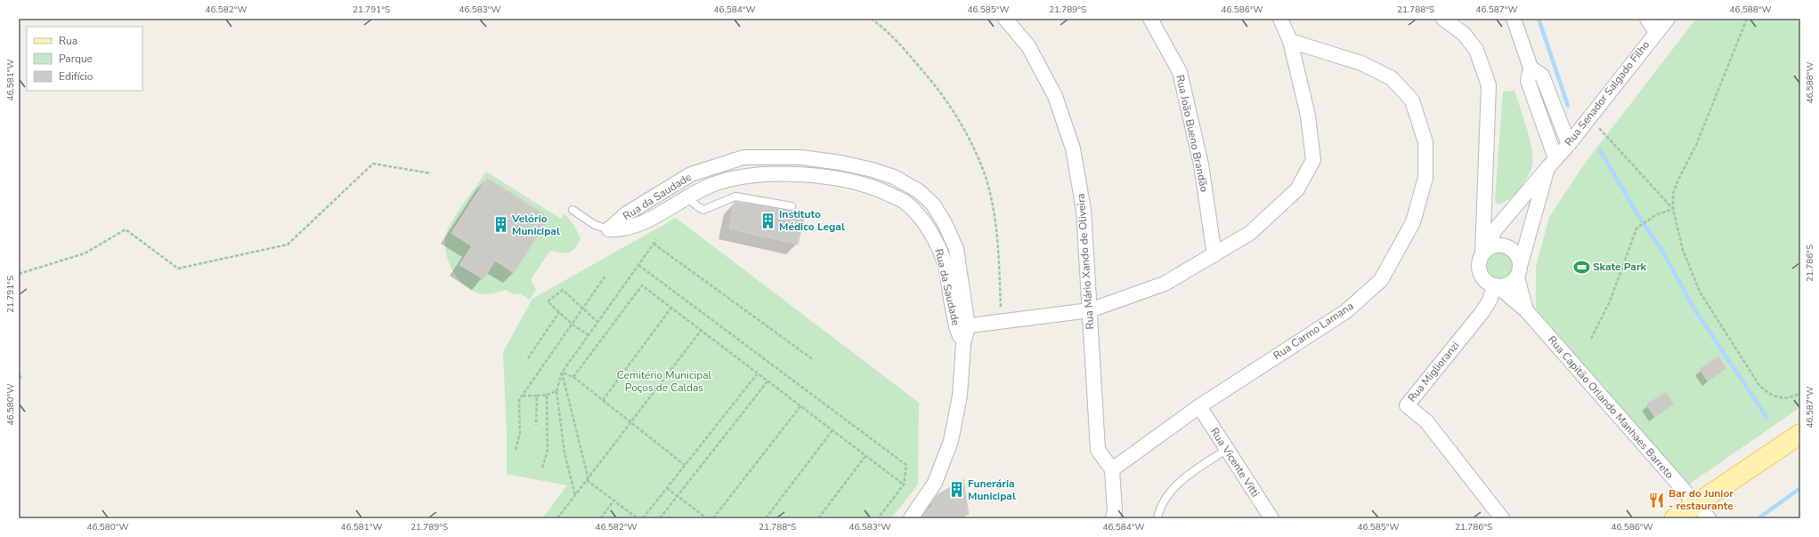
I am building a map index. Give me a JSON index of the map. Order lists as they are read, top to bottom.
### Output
{
  "streets": {
    "street": [
      "Rua Senador Salgado Filho",
      "Rua João Bueno Brandão",
      "Rua da Saudade",
      "Rua Mário Xando de Oliveira",
      "Rua Carmo Lamana",
      "Rua Miglioranzi",
      "Rua Capitão Orlando Manhaes Barreto",
      "Rua Vicente Vitti"
    ]
  },
  "crossings": [
    ["Rua Senador Salgado Filho", "Rua Miglioranzi"],
    ["Rua Senador Salgado Filho", "Rua Capitão Orlando Manhaes Barreto"],
    ["Rua Mário Xando de Oliveira", "Rua Carmo Lamana"],
    ["Rua Carmo Lamana", "Rua Vicente Vitti"],
    ["Rua Miglioranzi", "Rua Capitão Orlando Manhaes Barreto"]
  ],
  "parks": ["Cemitério Municipal Poços de Caldas"],
  "places": {
    "building": ["Instituto Médico Legal", "Velório Municipal", "Funerária Municipal"],
    "sports": ["Skate Park"],
    "restaurant": ["Bar do Junior - restaurante"]
  },
  "legend": ["Rua", "Parque", "Edifício"],
  "coordinates": [
    "46.582°W",
    "21.791°S",
    "46.583°W",
    "46.584°W",
    "46.585°W",
    "21.789°S",
    "46.586°W",
    "21.788°S",
    "46.587°W",
    "46.588°W",
    "46.581°W",
    "21.786°S",
    "46.580°W"
  ]
}
